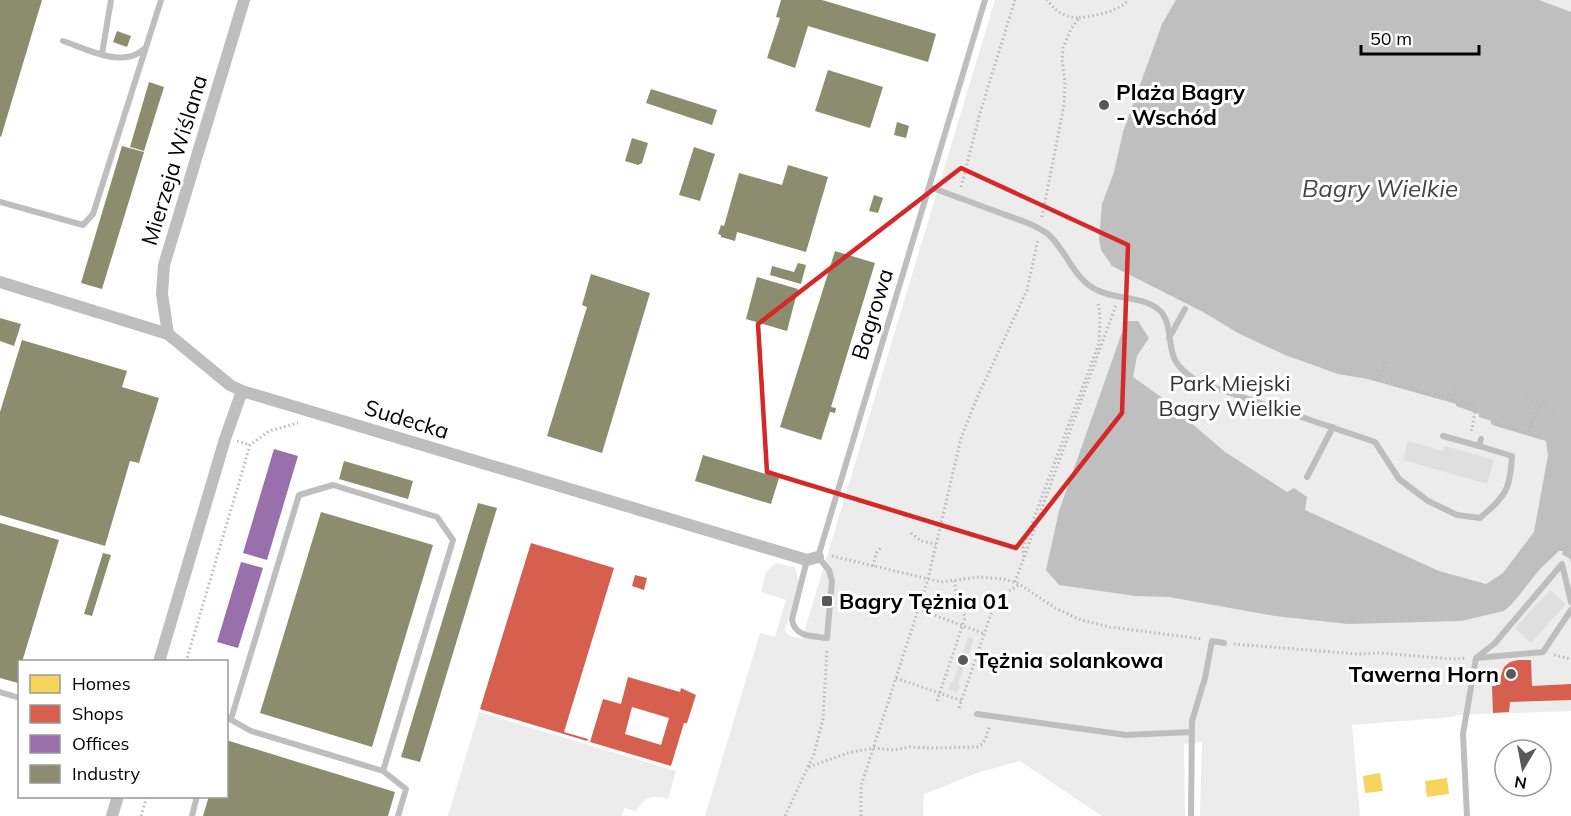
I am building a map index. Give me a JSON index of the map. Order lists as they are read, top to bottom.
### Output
{
  "streets": {
    "street": ["Mierzeja Wiślana", "Sudecka"],
    "lane": ["Bagrowa"]
  },
  "crossings": [
    ["Mierzeja Wiślana", "Sudecka"],
    ["Bagrowa", "Sudecka"]
  ],
  "water": ["Bagry Wielkie"],
  "parks": ["Park Miejski Bagry Wielkie"],
  "places": {
    "other": ["Plaża Bagry - Wschód", "Tężnia solankowa", "Tawerna Horn"],
    "transit": ["Bagry Tężnia 01"]
  },
  "legend": [
    "Homes",
    "Shops",
    "Offices",
    "Industry"
  ],
  "scale_bar": "50 m",
  "north": "bottom"
}
